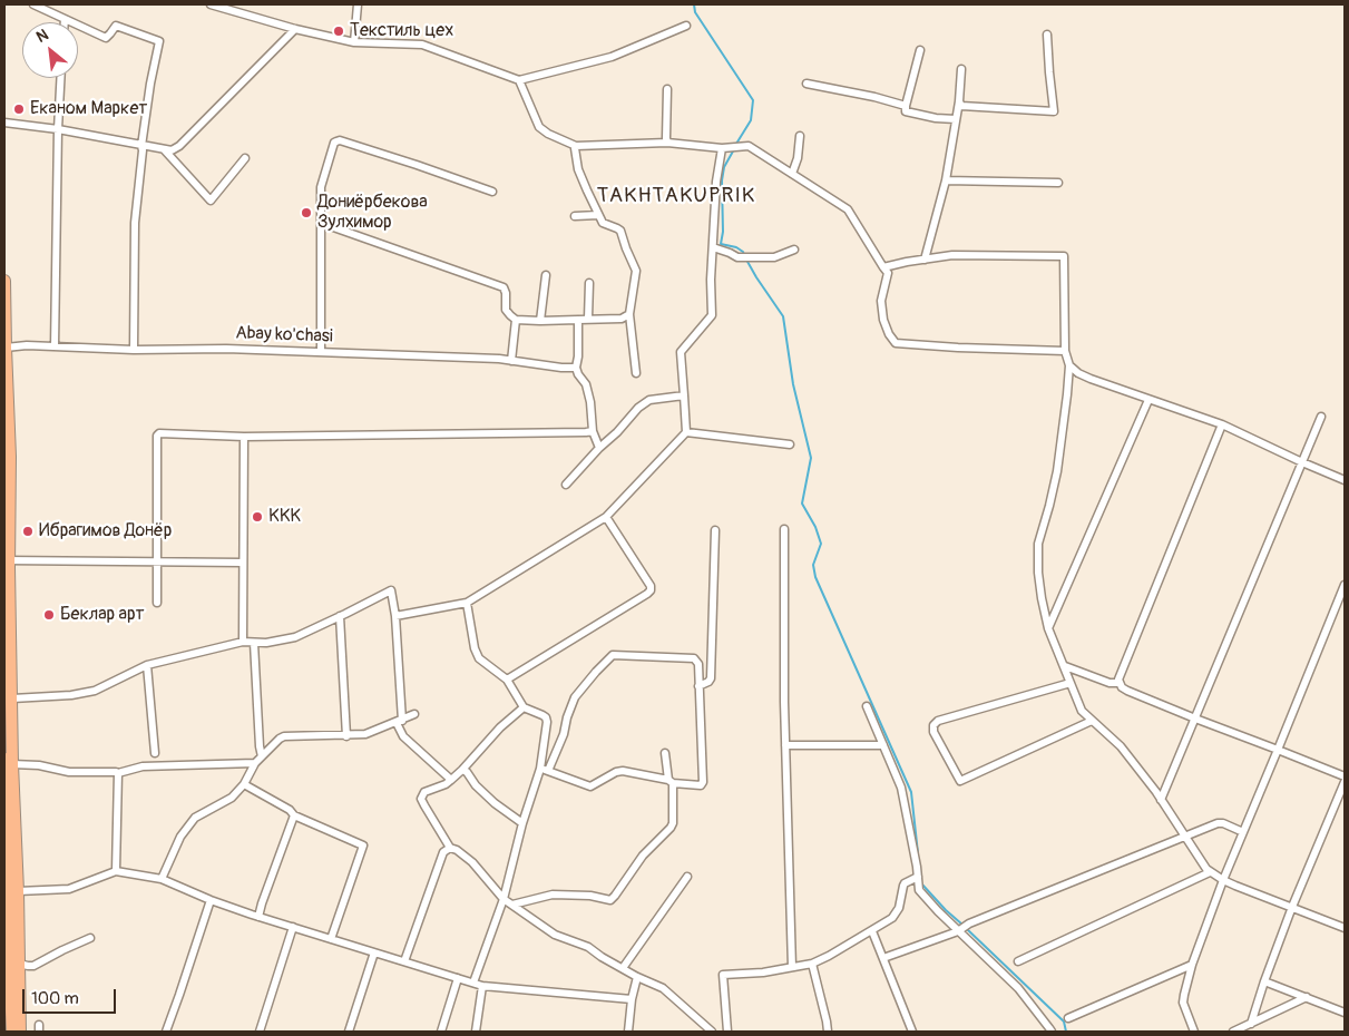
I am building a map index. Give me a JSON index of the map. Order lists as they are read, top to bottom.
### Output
{
  "streets": {
    "street": ["Abay ko'chasi"]
  },
  "districts": ["TAKHTAKUPRIK"],
  "places": [
    "Текстиль цех",
    "Еканом Маркет",
    "Дониёрбекова Зулхимор",
    "KKK",
    "Ибрагимов Донёр",
    "Беклар арт"
  ],
  "scale_bar": "100 m",
  "north": "top left"
}
